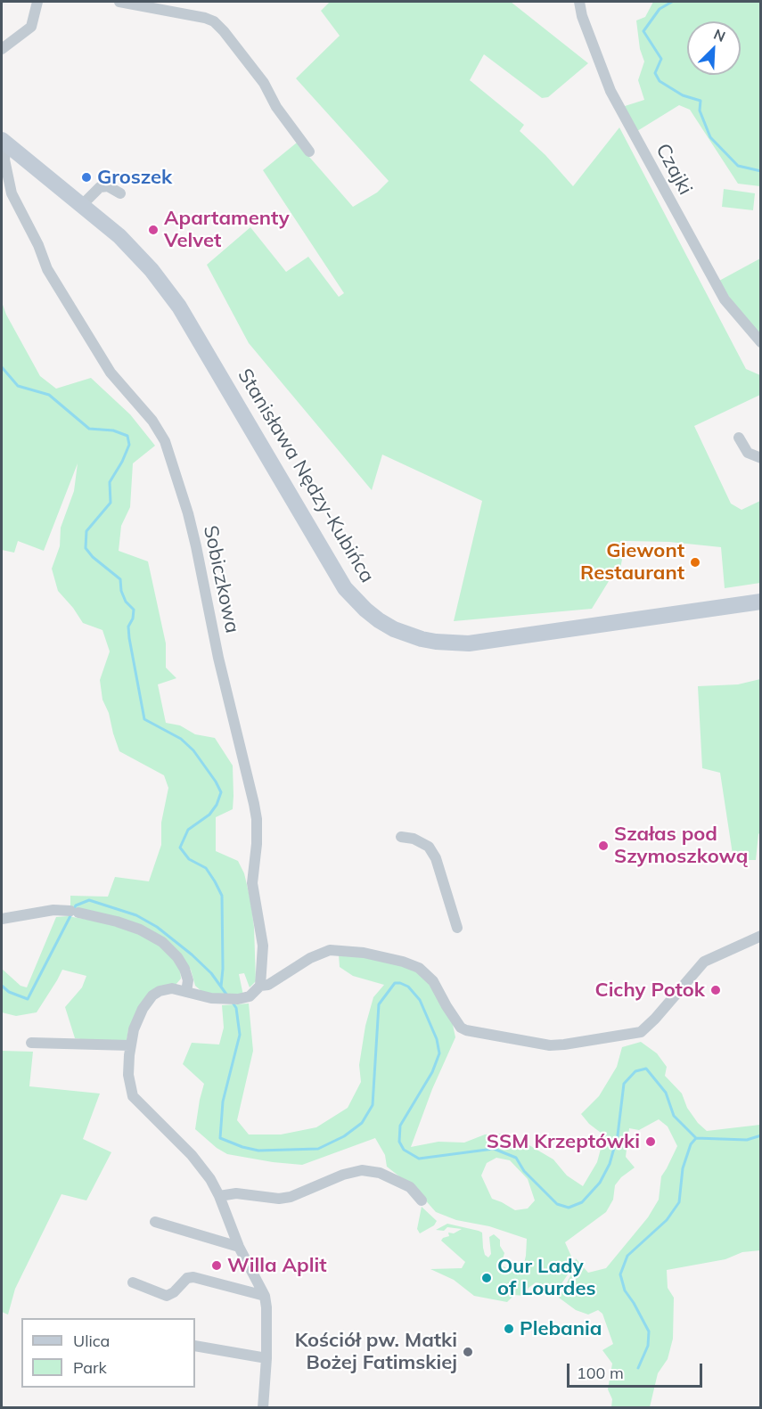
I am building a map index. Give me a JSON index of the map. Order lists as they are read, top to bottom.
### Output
{
  "streets": {
    "street": ["Czajki", "Stanisława Nędzy-Kubińca", "Sobiczkowa"]
  },
  "crossings": [
    ["Stanisława Nędzy-Kubińca", "Sobiczkowa"]
  ],
  "places": [
    "Groszek",
    "Apartamenty Velvet",
    "Giewont Restaurant",
    "Szałas pod Szymoszkową",
    "Cichy Potok",
    "SSM Krzeptówki",
    "Willa Aplit",
    "Our Lady of Lourdes",
    "Plebania",
    "Kościół pw. Matki Bożej Fatimskiej"
  ],
  "legend": ["Ulica", "Park"],
  "scale_bar": "100 m",
  "north": "top right"
}
